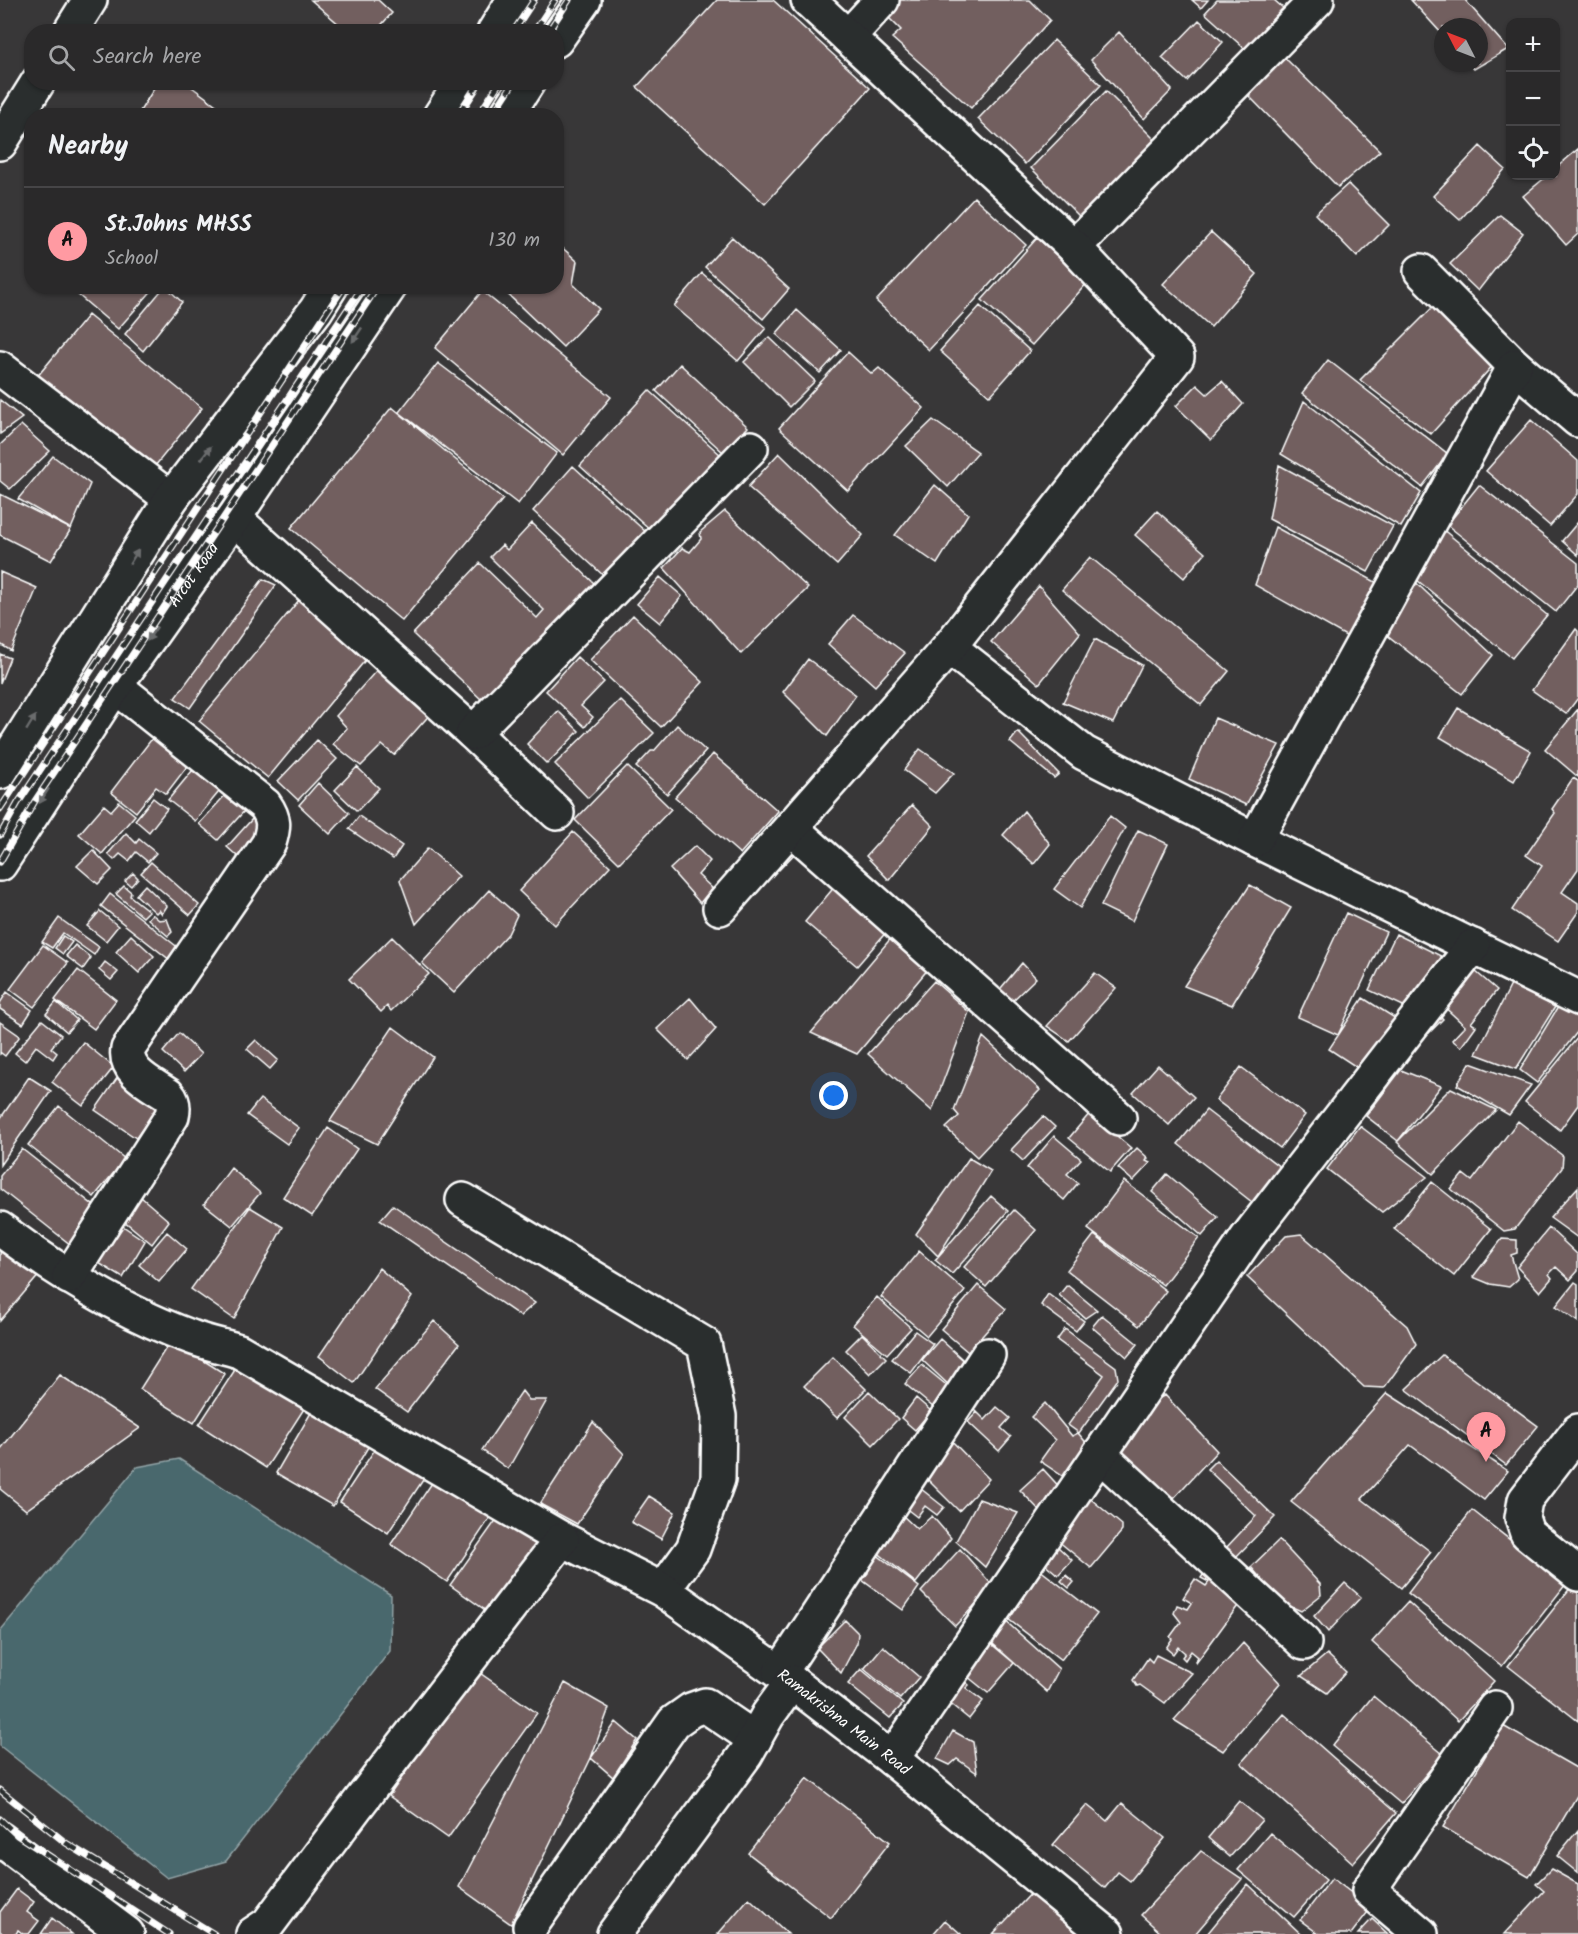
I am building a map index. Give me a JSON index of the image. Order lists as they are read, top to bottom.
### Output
{
  "streets": {
    "street": ["Arcot Road", "Ramakrishna Main Road"]
  },
  "north": "top left",
  "page": {
    "map_buttons": ["+", "−"],
    "search": "Search here",
    "heading": "Nearby",
    "list": [
      {
        "mark": "A",
        "name": "St.Johns MHSS",
        "note": "School",
        "value": "130 m"
      }
    ],
    "pins": "A"
  }
}
